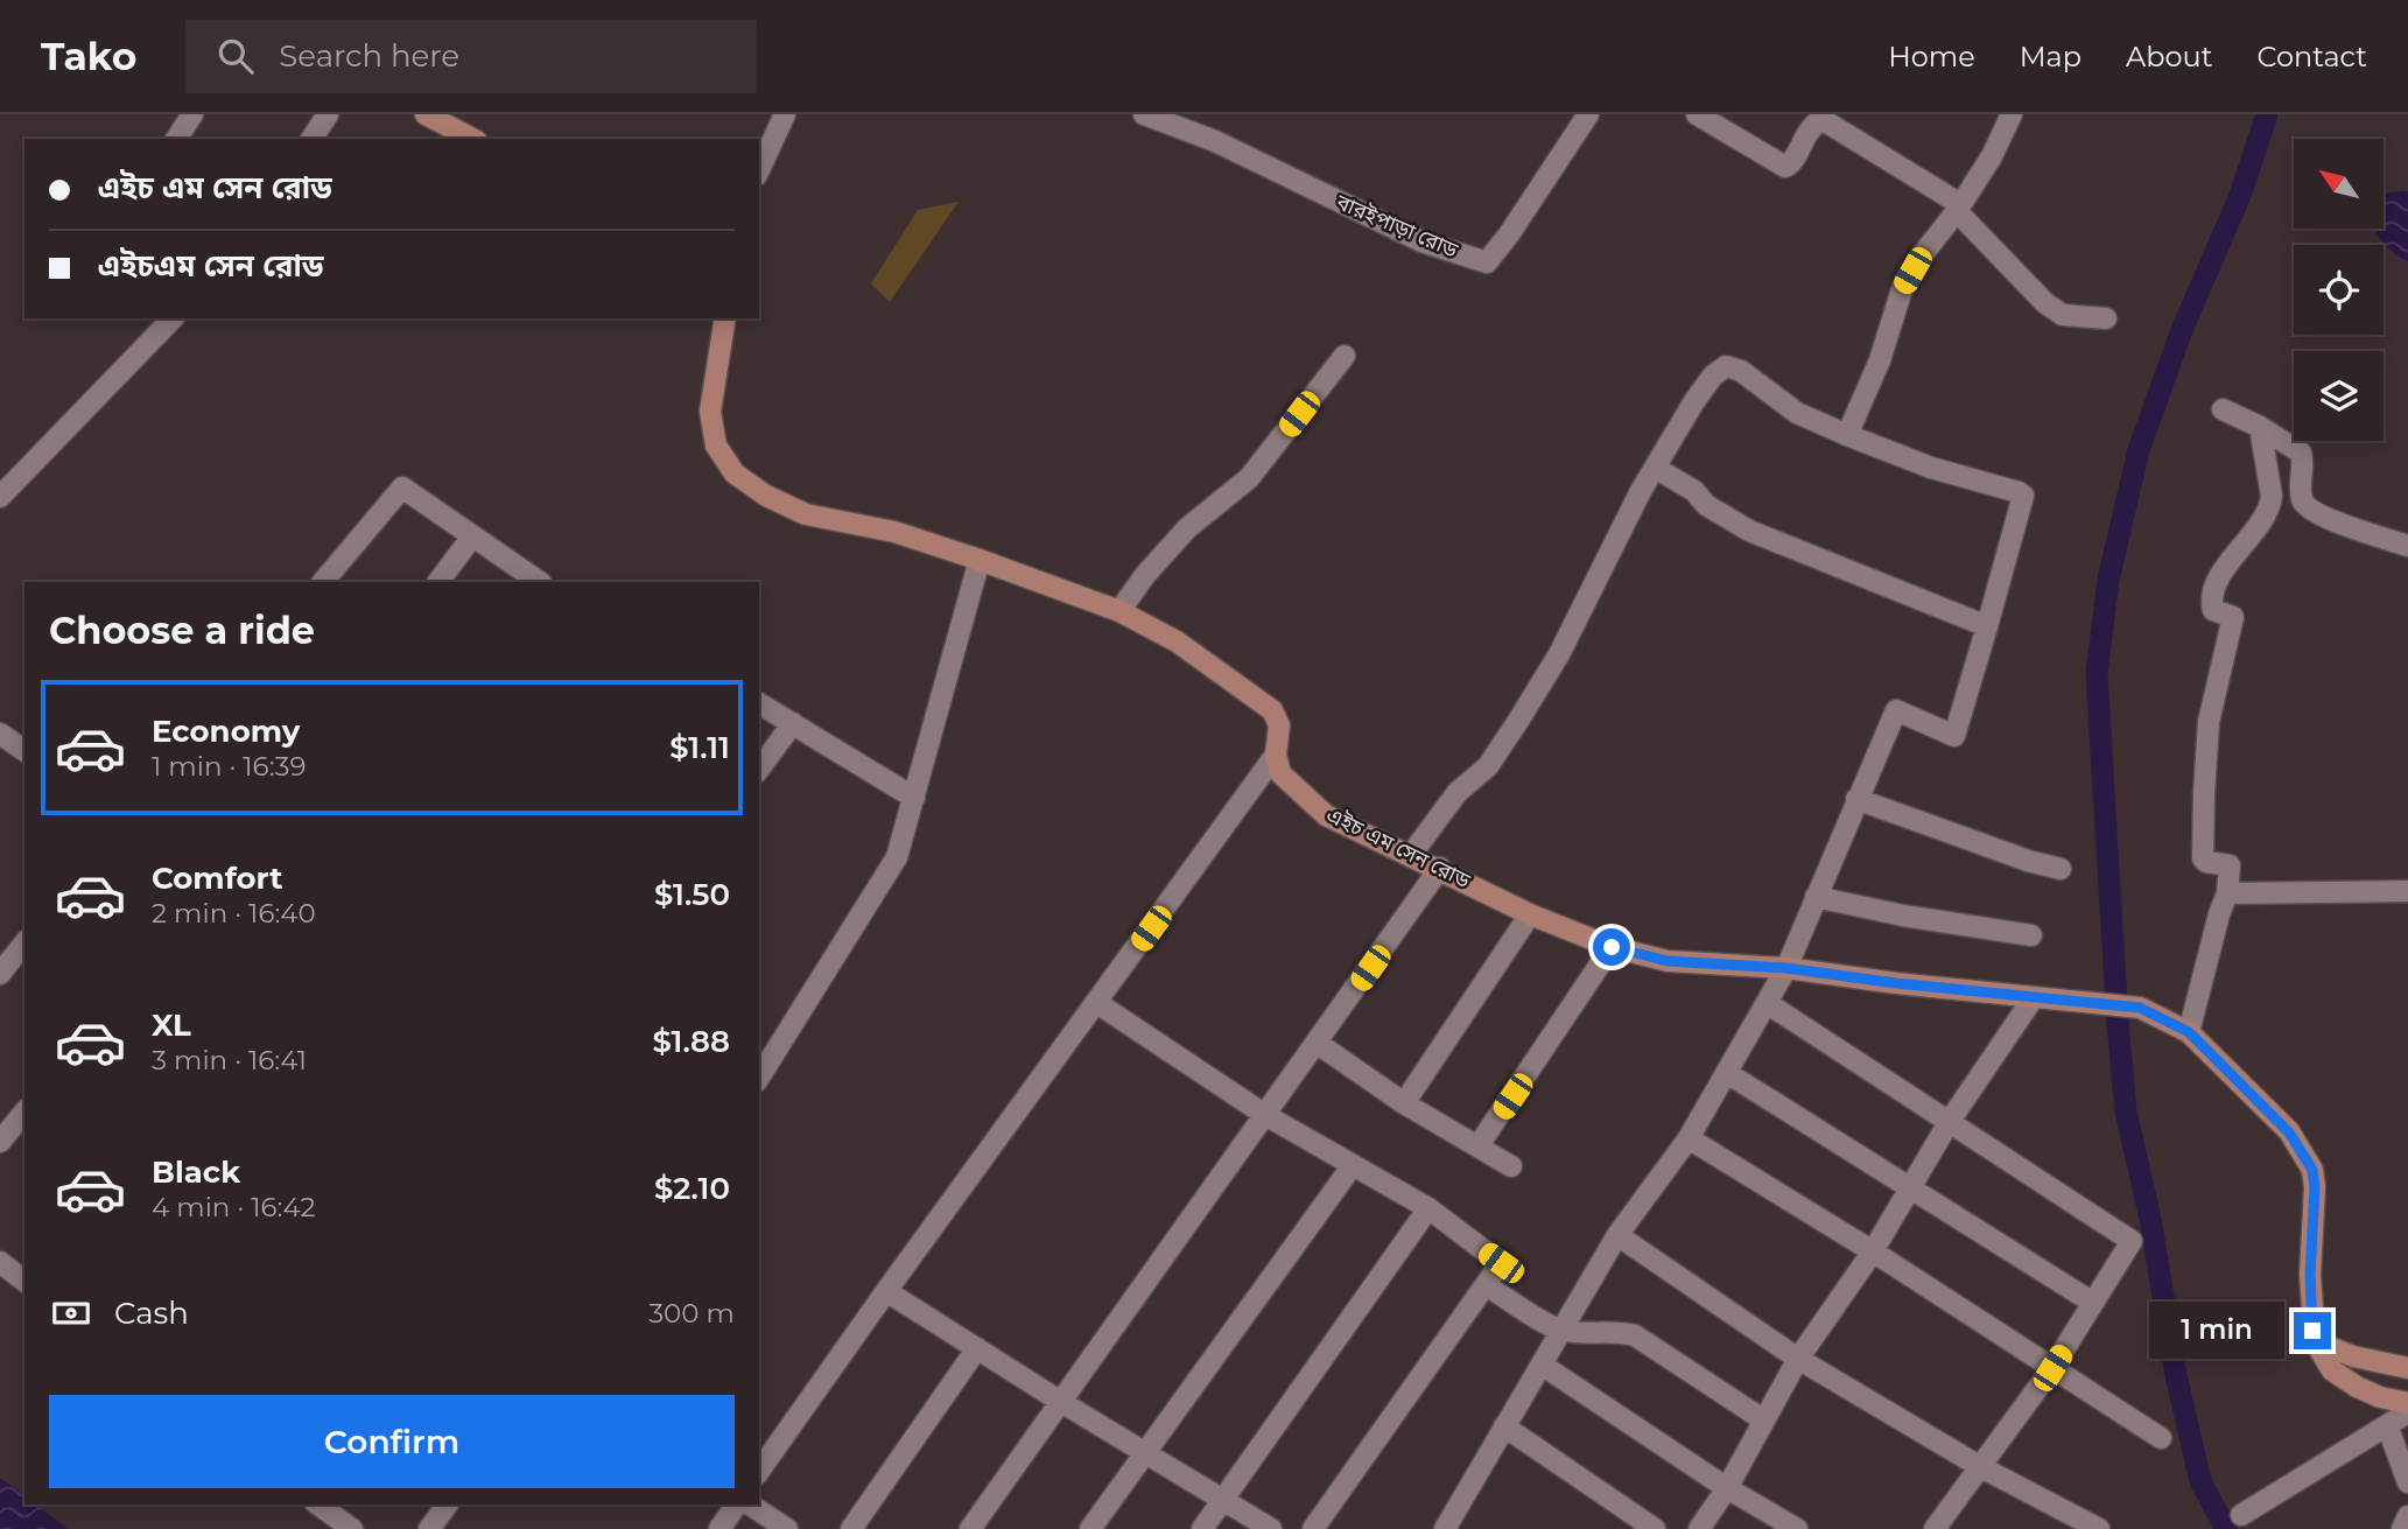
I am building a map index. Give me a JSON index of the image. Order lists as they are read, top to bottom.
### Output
{
  "streets": {
    "main road": ["এইচ এম সেন রোড"],
    "street": ["বারইপাড়া রোড"]
  },
  "north": "top left",
  "page": {
    "header": "Tako",
    "search": "Search here",
    "nav": [
      "Home",
      "Map",
      "About",
      "Contact"
    ],
    "banner": ["এইচ এম সেন রোড", "এইচএম সেন রোড"],
    "heading": "Choose a ride",
    "list": [
      {
        "name": "Economy",
        "note": "1 min · 16:39",
        "value": "$1.11"
      },
      {
        "name": "Comfort",
        "note": "2 min · 16:40",
        "value": "$1.50"
      },
      {
        "name": "XL",
        "note": "3 min · 16:41",
        "value": "$1.88"
      },
      {
        "name": "Black",
        "note": "4 min · 16:42",
        "value": "$2.10"
      }
    ],
    "pay": ["Cash", "300 m"],
    "bubble": "1 min",
    "buttons": "Confirm"
  }
}
